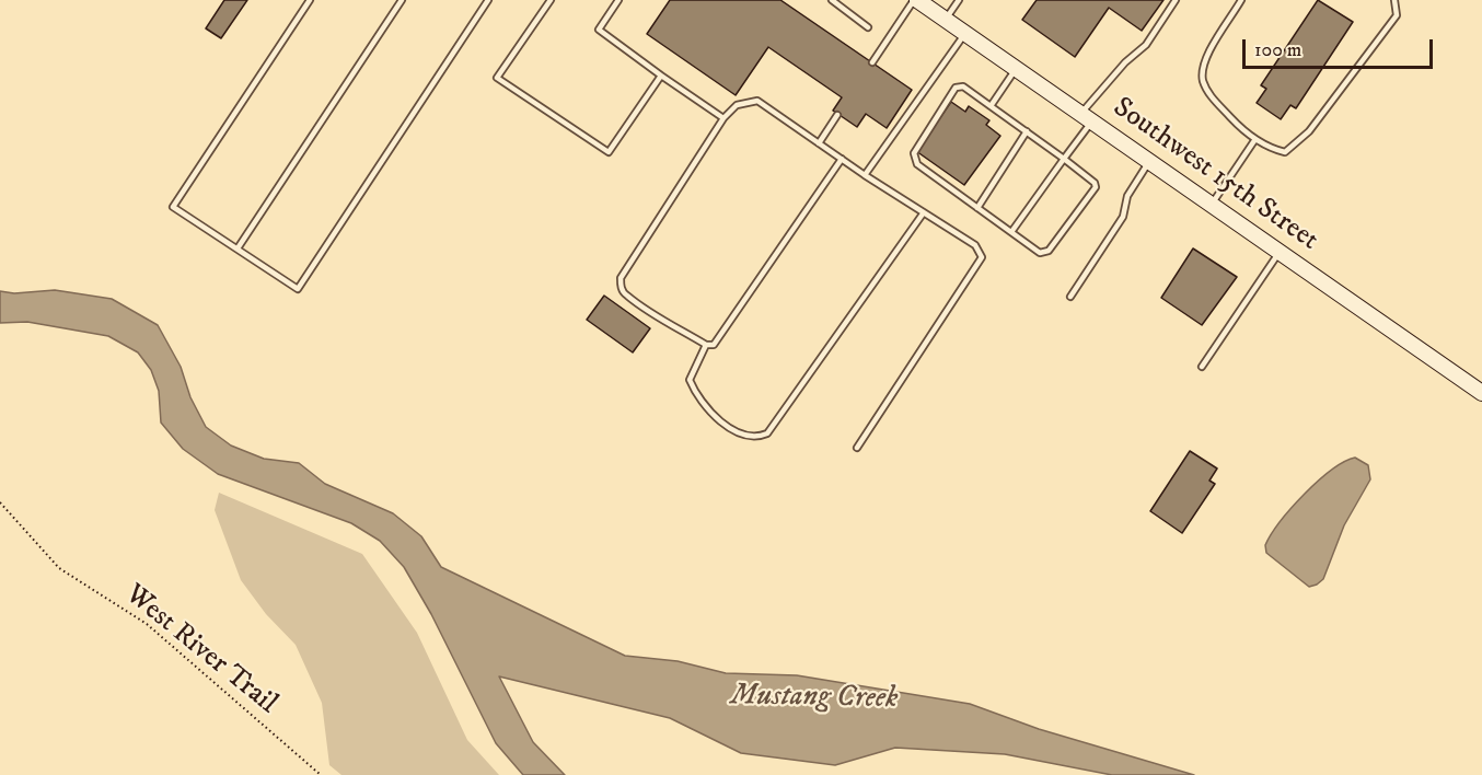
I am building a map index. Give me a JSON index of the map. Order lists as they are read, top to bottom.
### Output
{
  "streets": {
    "main road": ["Southwest 15th Street"],
    "path": ["West River Trail"]
  },
  "water": ["Mustang Creek"],
  "scale_bar": "100 m"
}
